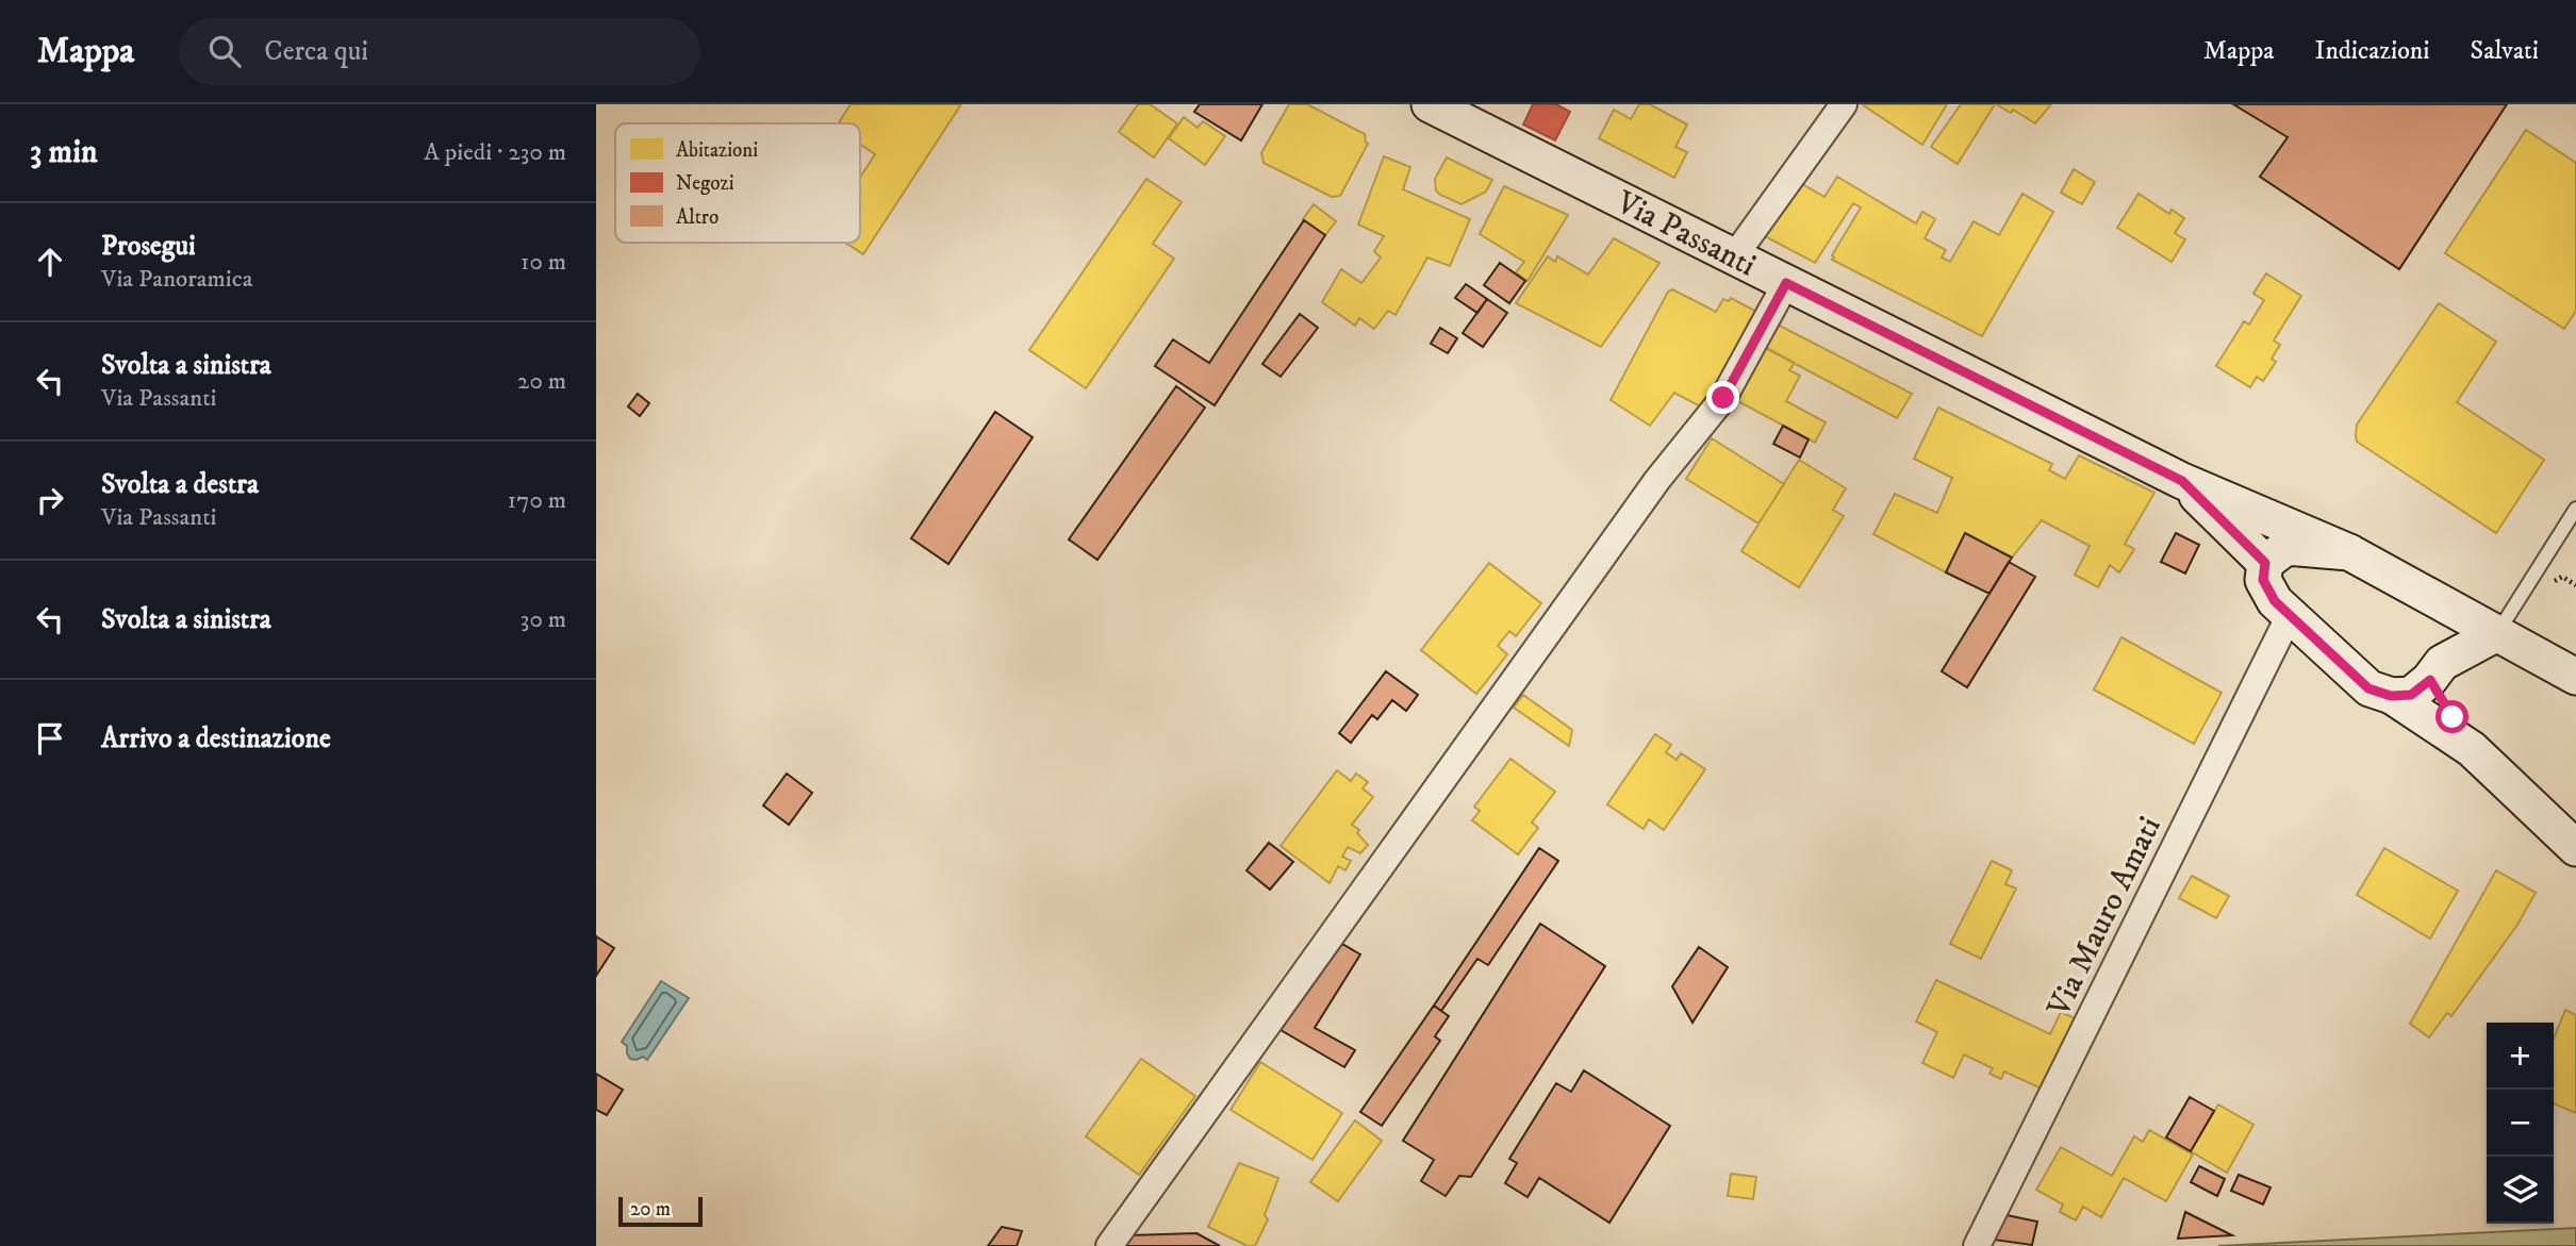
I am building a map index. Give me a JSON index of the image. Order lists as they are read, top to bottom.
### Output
{
  "streets": {
    "main road": ["Via Passanti"],
    "street": ["Via Mauro Amati"]
  },
  "legend": ["Abitazioni", "Negozi", "Altro"],
  "scale_bar": "20 m",
  "page": {
    "header": "Mappa",
    "search": "Cerca qui",
    "nav": ["Mappa", "Indicazioni", "Salvati"],
    "heading": ["3 min", "A piedi · 230 m"],
    "list": [
      ["Prosegui", "Via Panoramica", "10 m"],
      ["Svolta a sinistra", "Via Passanti", "20 m"],
      ["Svolta a destra", "Via Passanti", "170 m"],
      ["Svolta a sinistra", "30 m"],
      "Arrivo a destinazione"
    ],
    "map_buttons": ["+", "−"],
    "scale": "20 m"
  }
}
